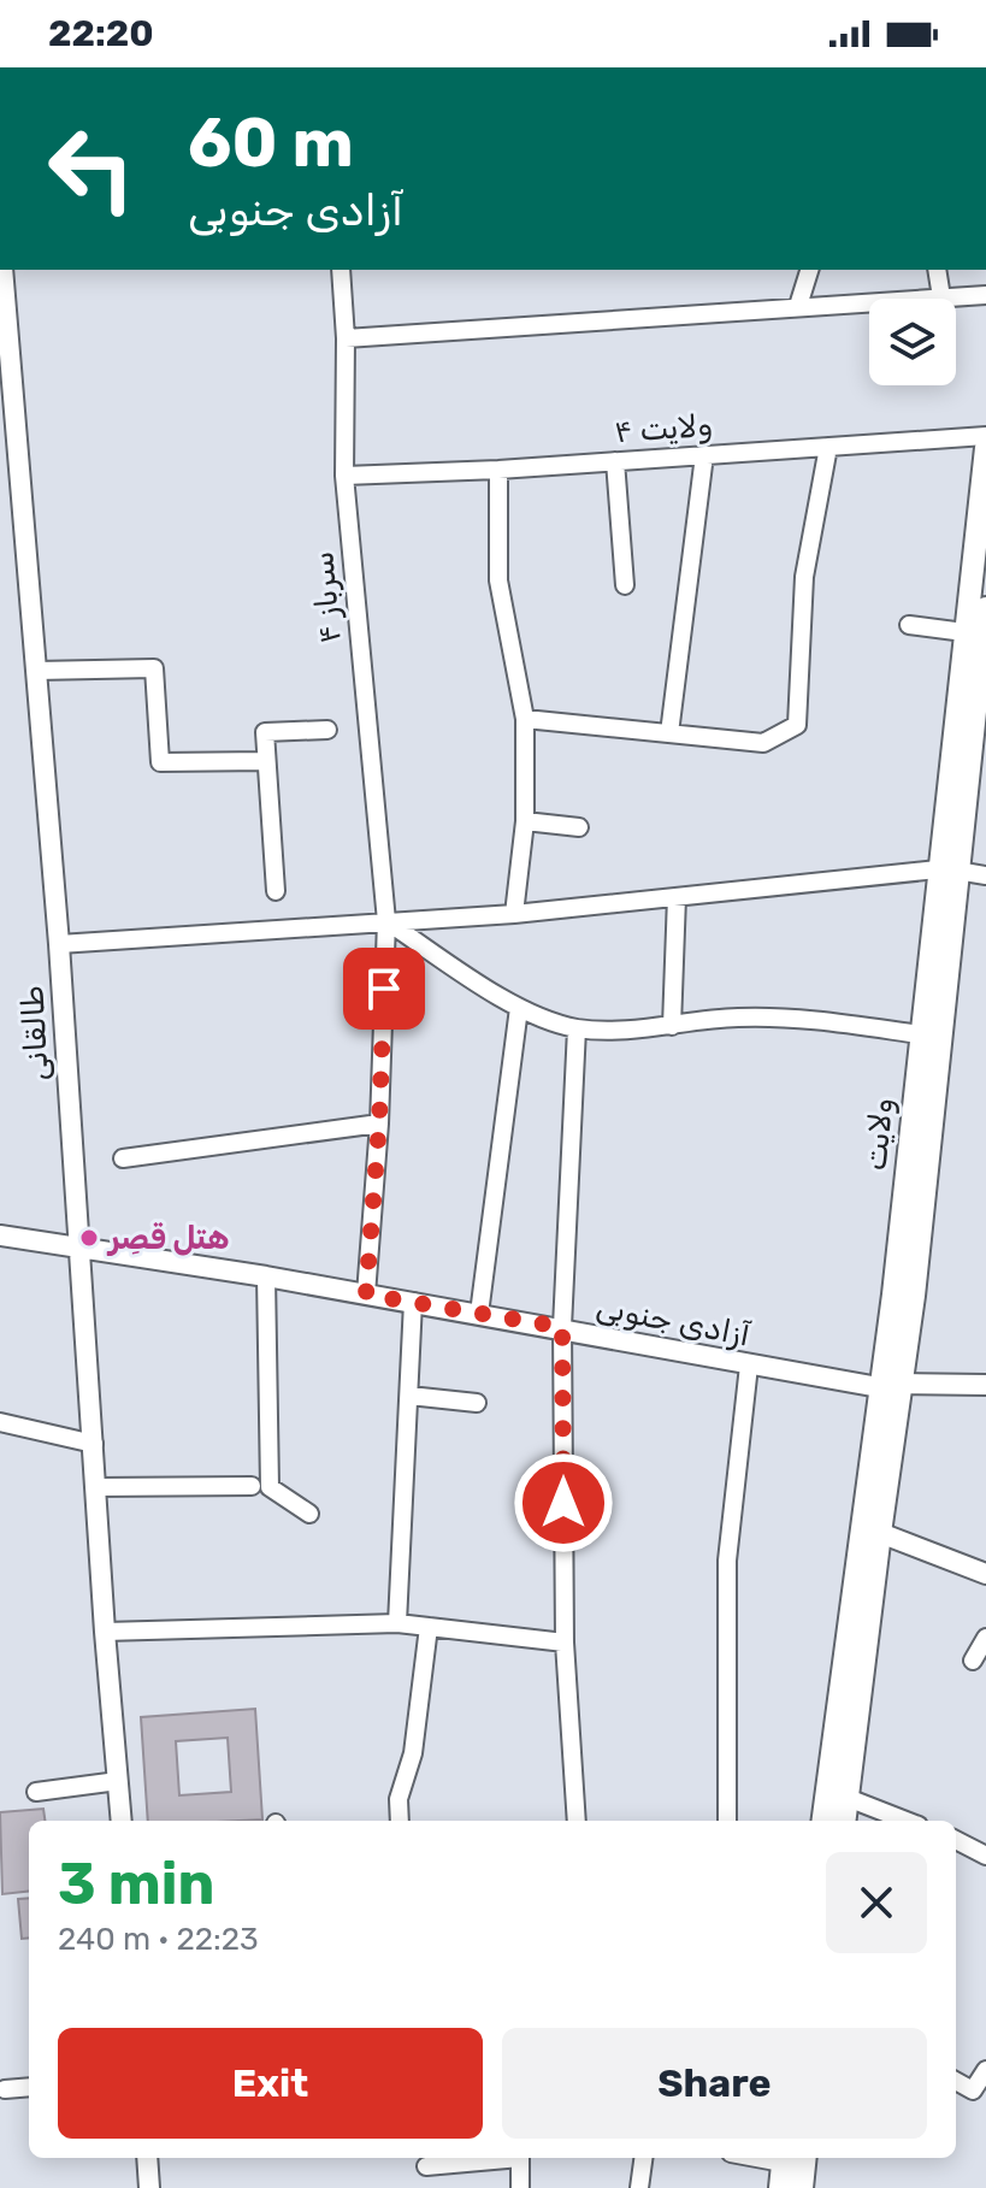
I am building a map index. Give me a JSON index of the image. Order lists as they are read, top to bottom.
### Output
{
  "streets": {
    "main road": ["ولایت"],
    "street": [
      "ولایت ۴",
      "سرباز ۴",
      "طالقانی",
      "آزادی جنوبی"
    ]
  },
  "crossings": [
    ["ولایت ۴", "سرباز ۴"],
    ["سرباز ۴", "آزادی جنوبی"],
    ["طالقانی", "آزادی جنوبی"],
    ["ولایت", "آزادی جنوبی"]
  ],
  "places": ["هتل قصِر"],
  "page": {
    "status": "22:20",
    "turn": ["60 m", "آزادی جنوبی"],
    "heading": ["3 min", "240 m · 22:23"],
    "buttons": ["Exit", "Share"]
  }
}
